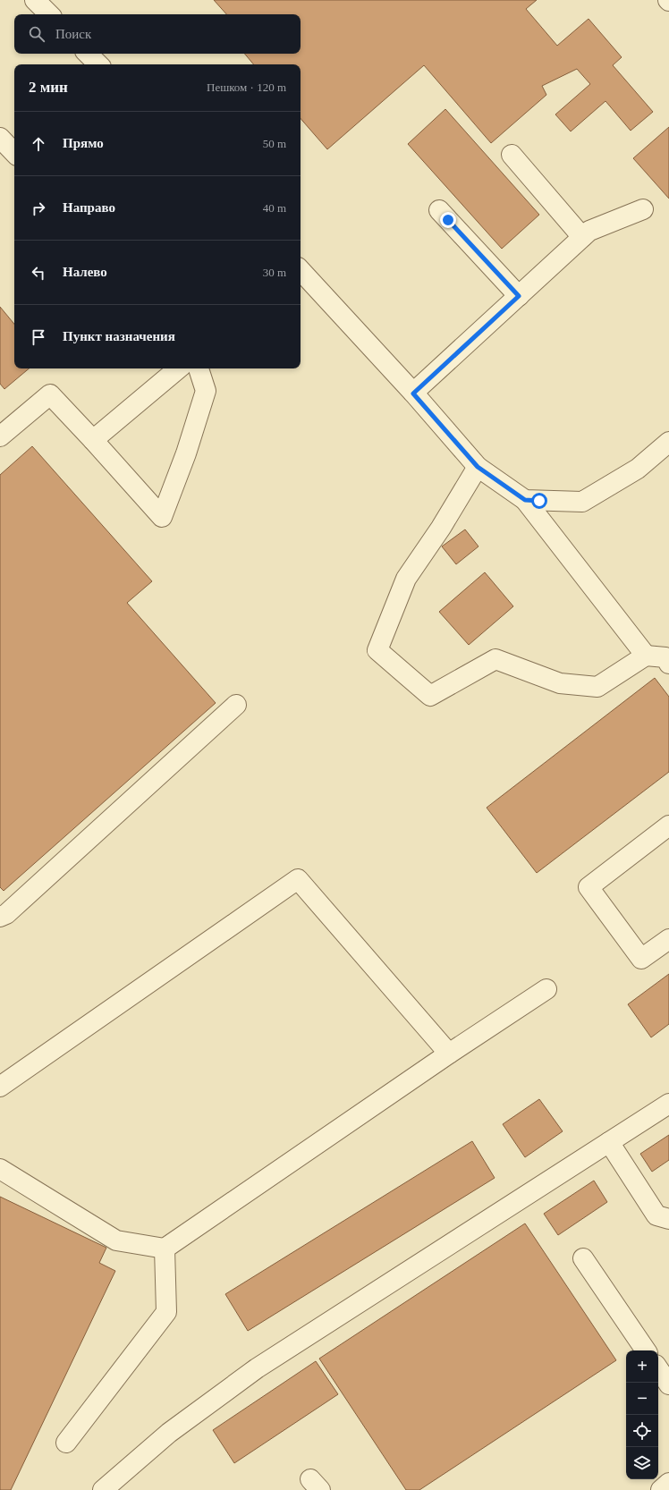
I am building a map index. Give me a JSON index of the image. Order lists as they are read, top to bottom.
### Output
{
  "page": {
    "search": "Поиск",
    "heading": ["2 мин", "Пешком · 120 m"],
    "list": [
      ["Прямо", "50 m"],
      ["Направо", "40 m"],
      ["Налево", "30 m"],
      "Пункт назначения"
    ],
    "map_buttons": ["+", "−"]
  }
}
